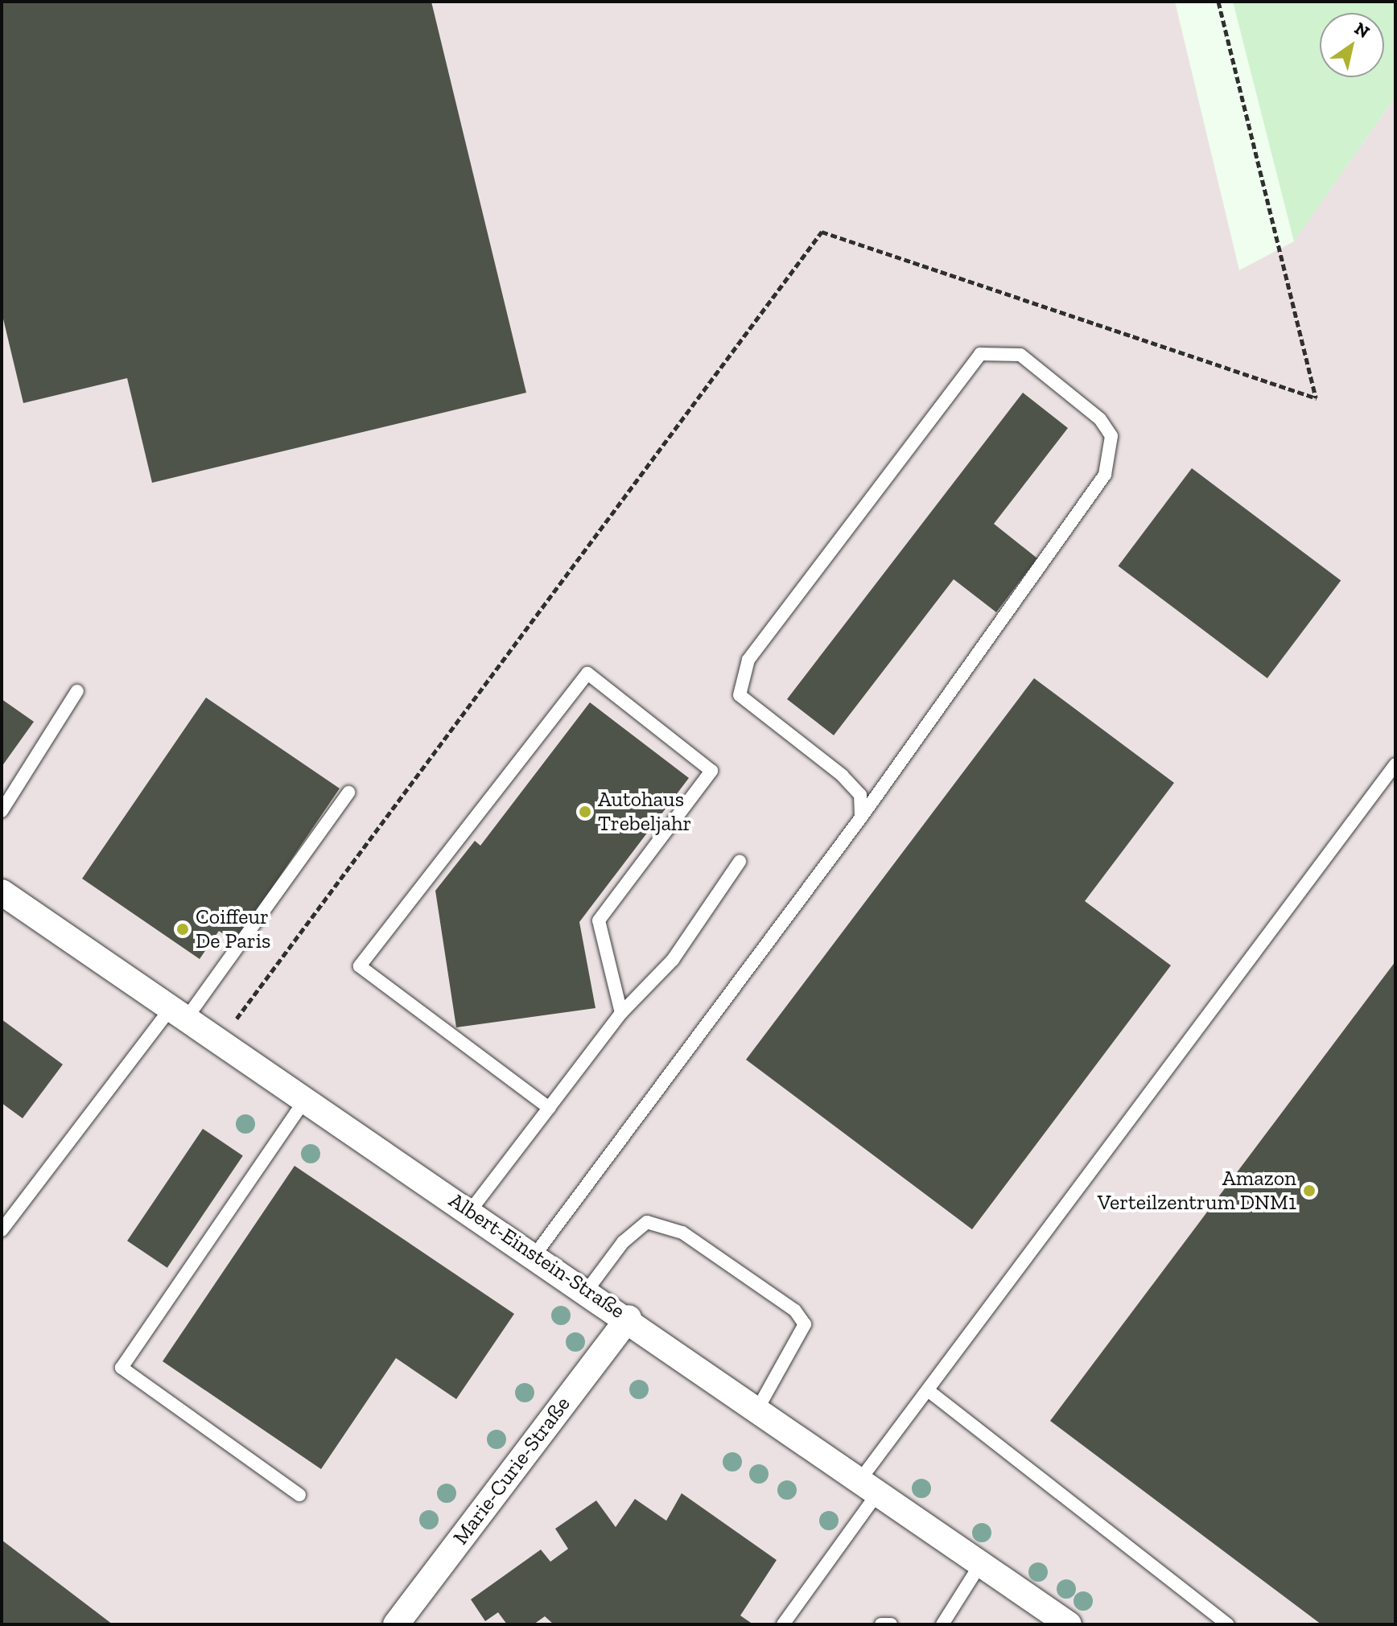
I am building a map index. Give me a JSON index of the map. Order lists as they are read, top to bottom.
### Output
{
  "streets": {
    "street": ["Albert-Einstein-Straße", "Marie-Curie-Straße"]
  },
  "crossings": [
    ["Albert-Einstein-Straße", "Marie-Curie-Straße"]
  ],
  "places": ["Autohaus Trebeljahr", "Coiffeur De Paris", "Amazon Verteilzentrum DNM1"],
  "north": "top right"
}
